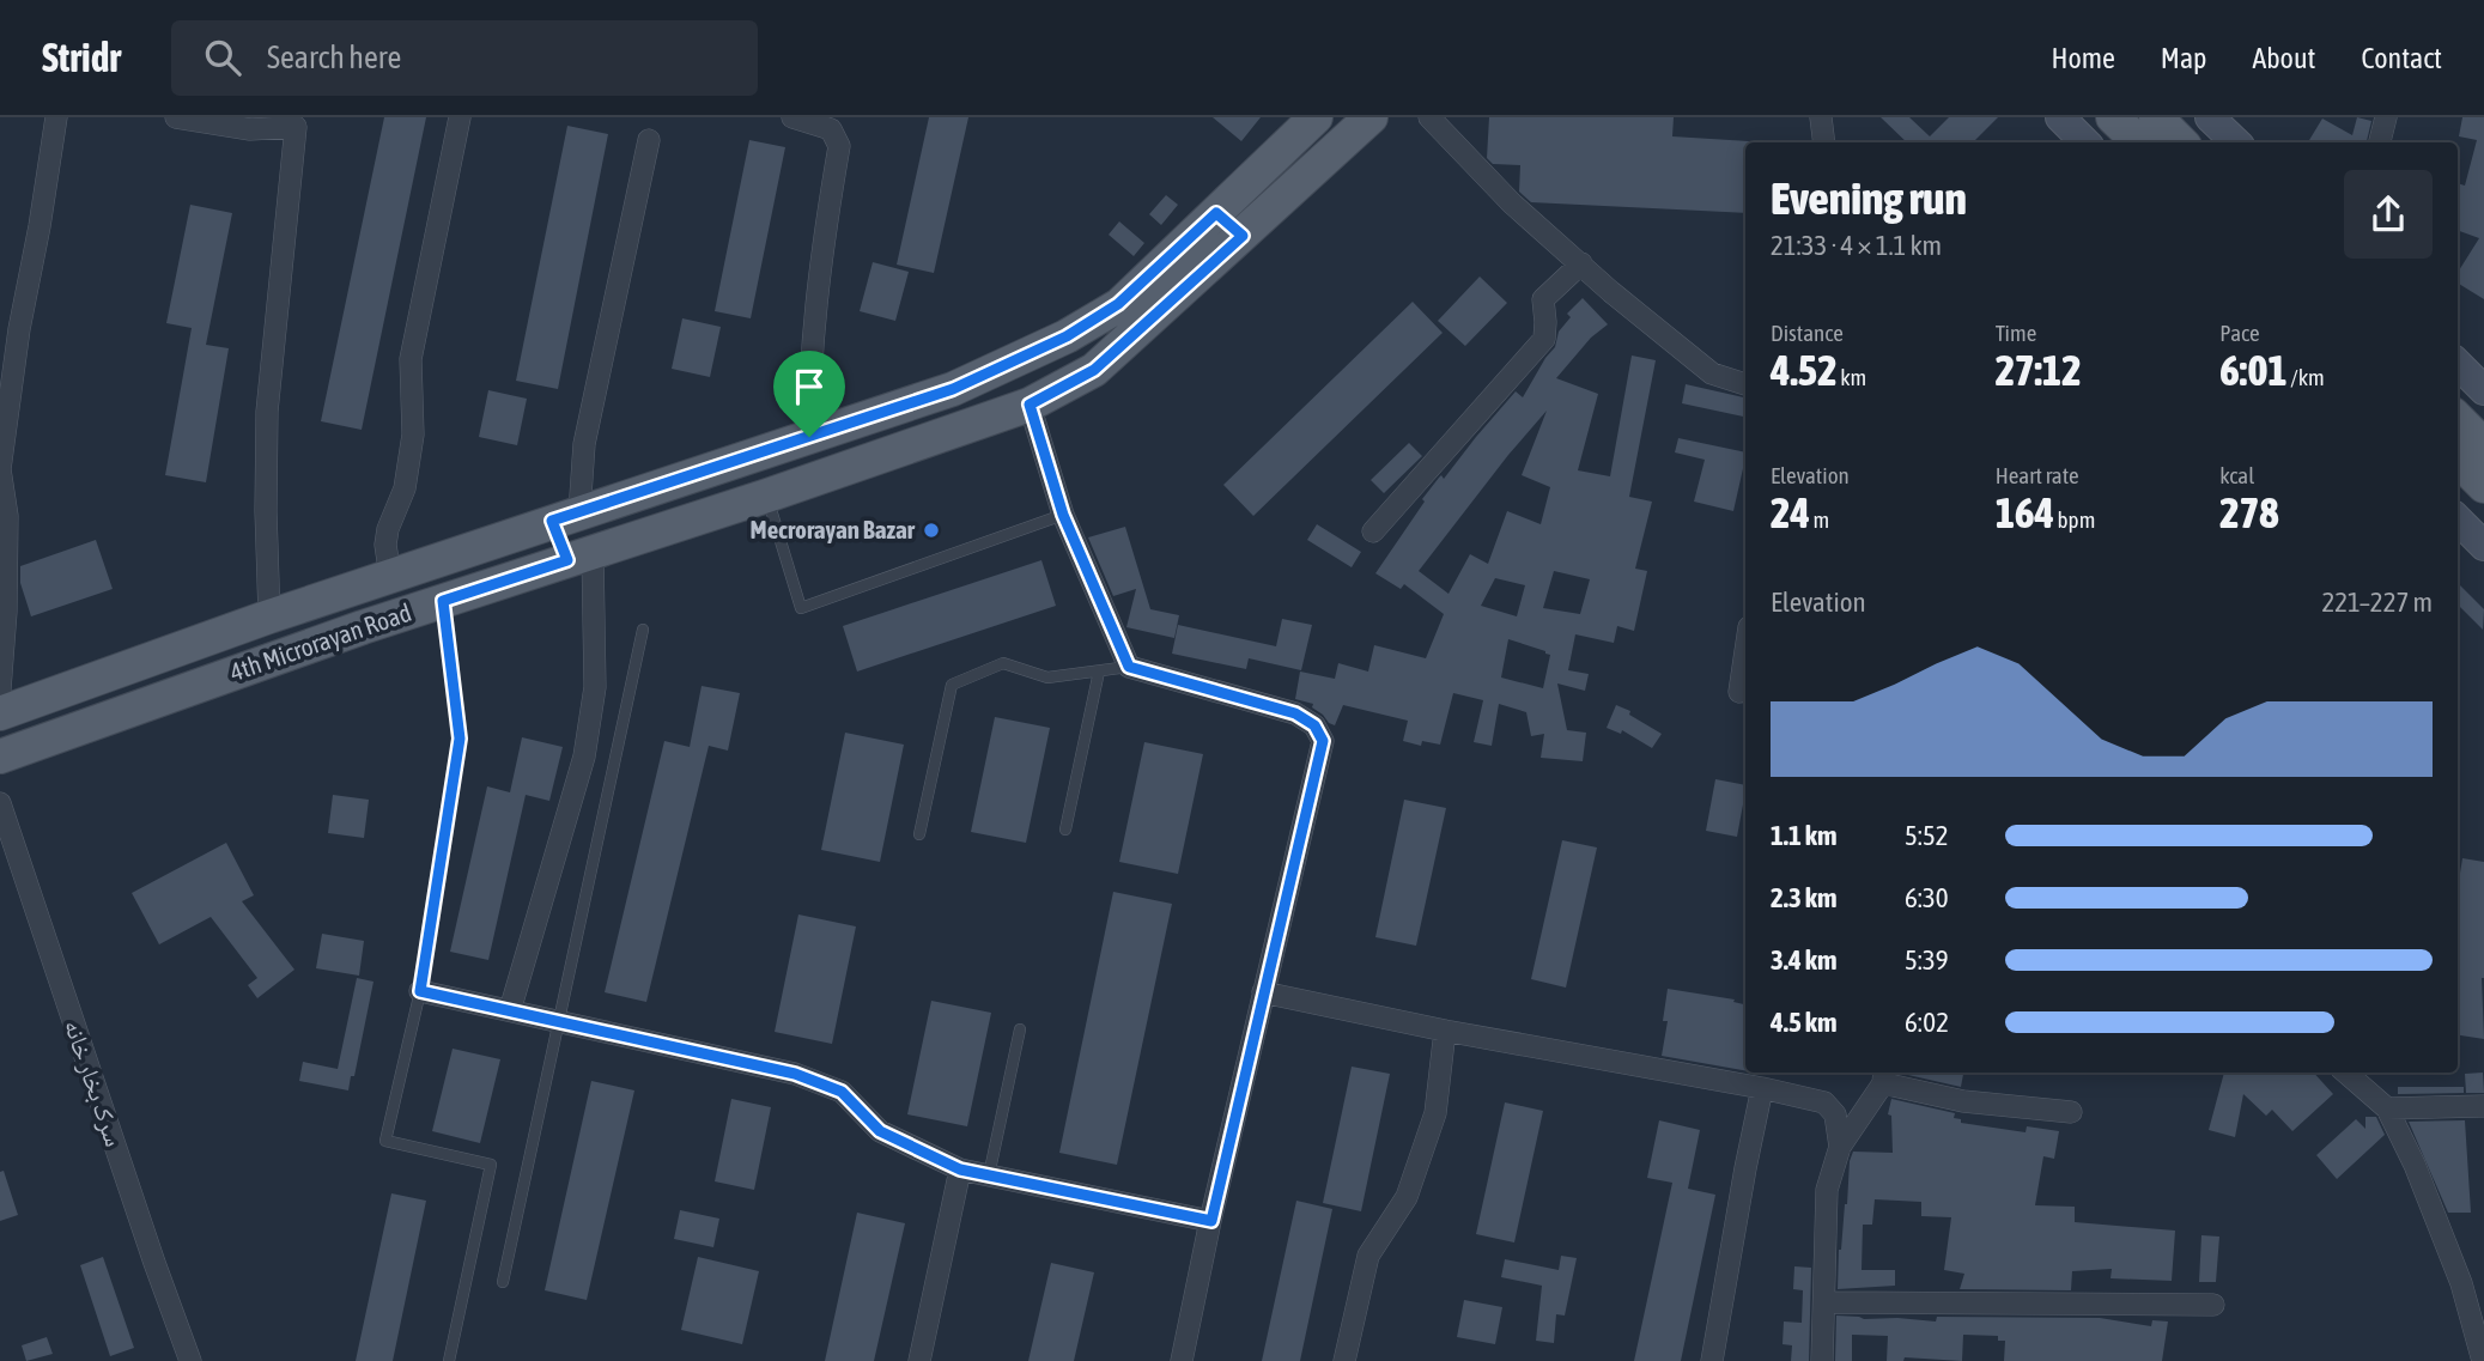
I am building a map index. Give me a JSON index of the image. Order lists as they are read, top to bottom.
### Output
{
  "streets": {
    "main road": ["4th Microrayan Road"],
    "street": ["سرک بخار خانه"]
  },
  "places": ["Mecrorayan Bazar"],
  "page": {
    "header": "Stridr",
    "search": "Search here",
    "nav": [
      "Home",
      "Map",
      "About",
      "Contact"
    ],
    "heading": ["Evening run", "21:33 · 4 × 1.1 km"],
    "stats": [
      ["Distance", "4.52 km"],
      ["Time", "27:12"],
      ["Pace", "6:01 /km"],
      ["Elevation", "24 m"],
      ["Heart rate", "164 bpm"],
      ["kcal", "278"]
    ],
    "chart": ["Elevation", "221–227 m"],
    "list": [
      {
        "name": "1.1 km",
        "note": "5:52"
      },
      {
        "name": "2.3 km",
        "note": "6:30"
      },
      {
        "name": "3.4 km",
        "note": "5:39"
      },
      {
        "name": "4.5 km",
        "note": "6:02"
      }
    ]
  }
}
